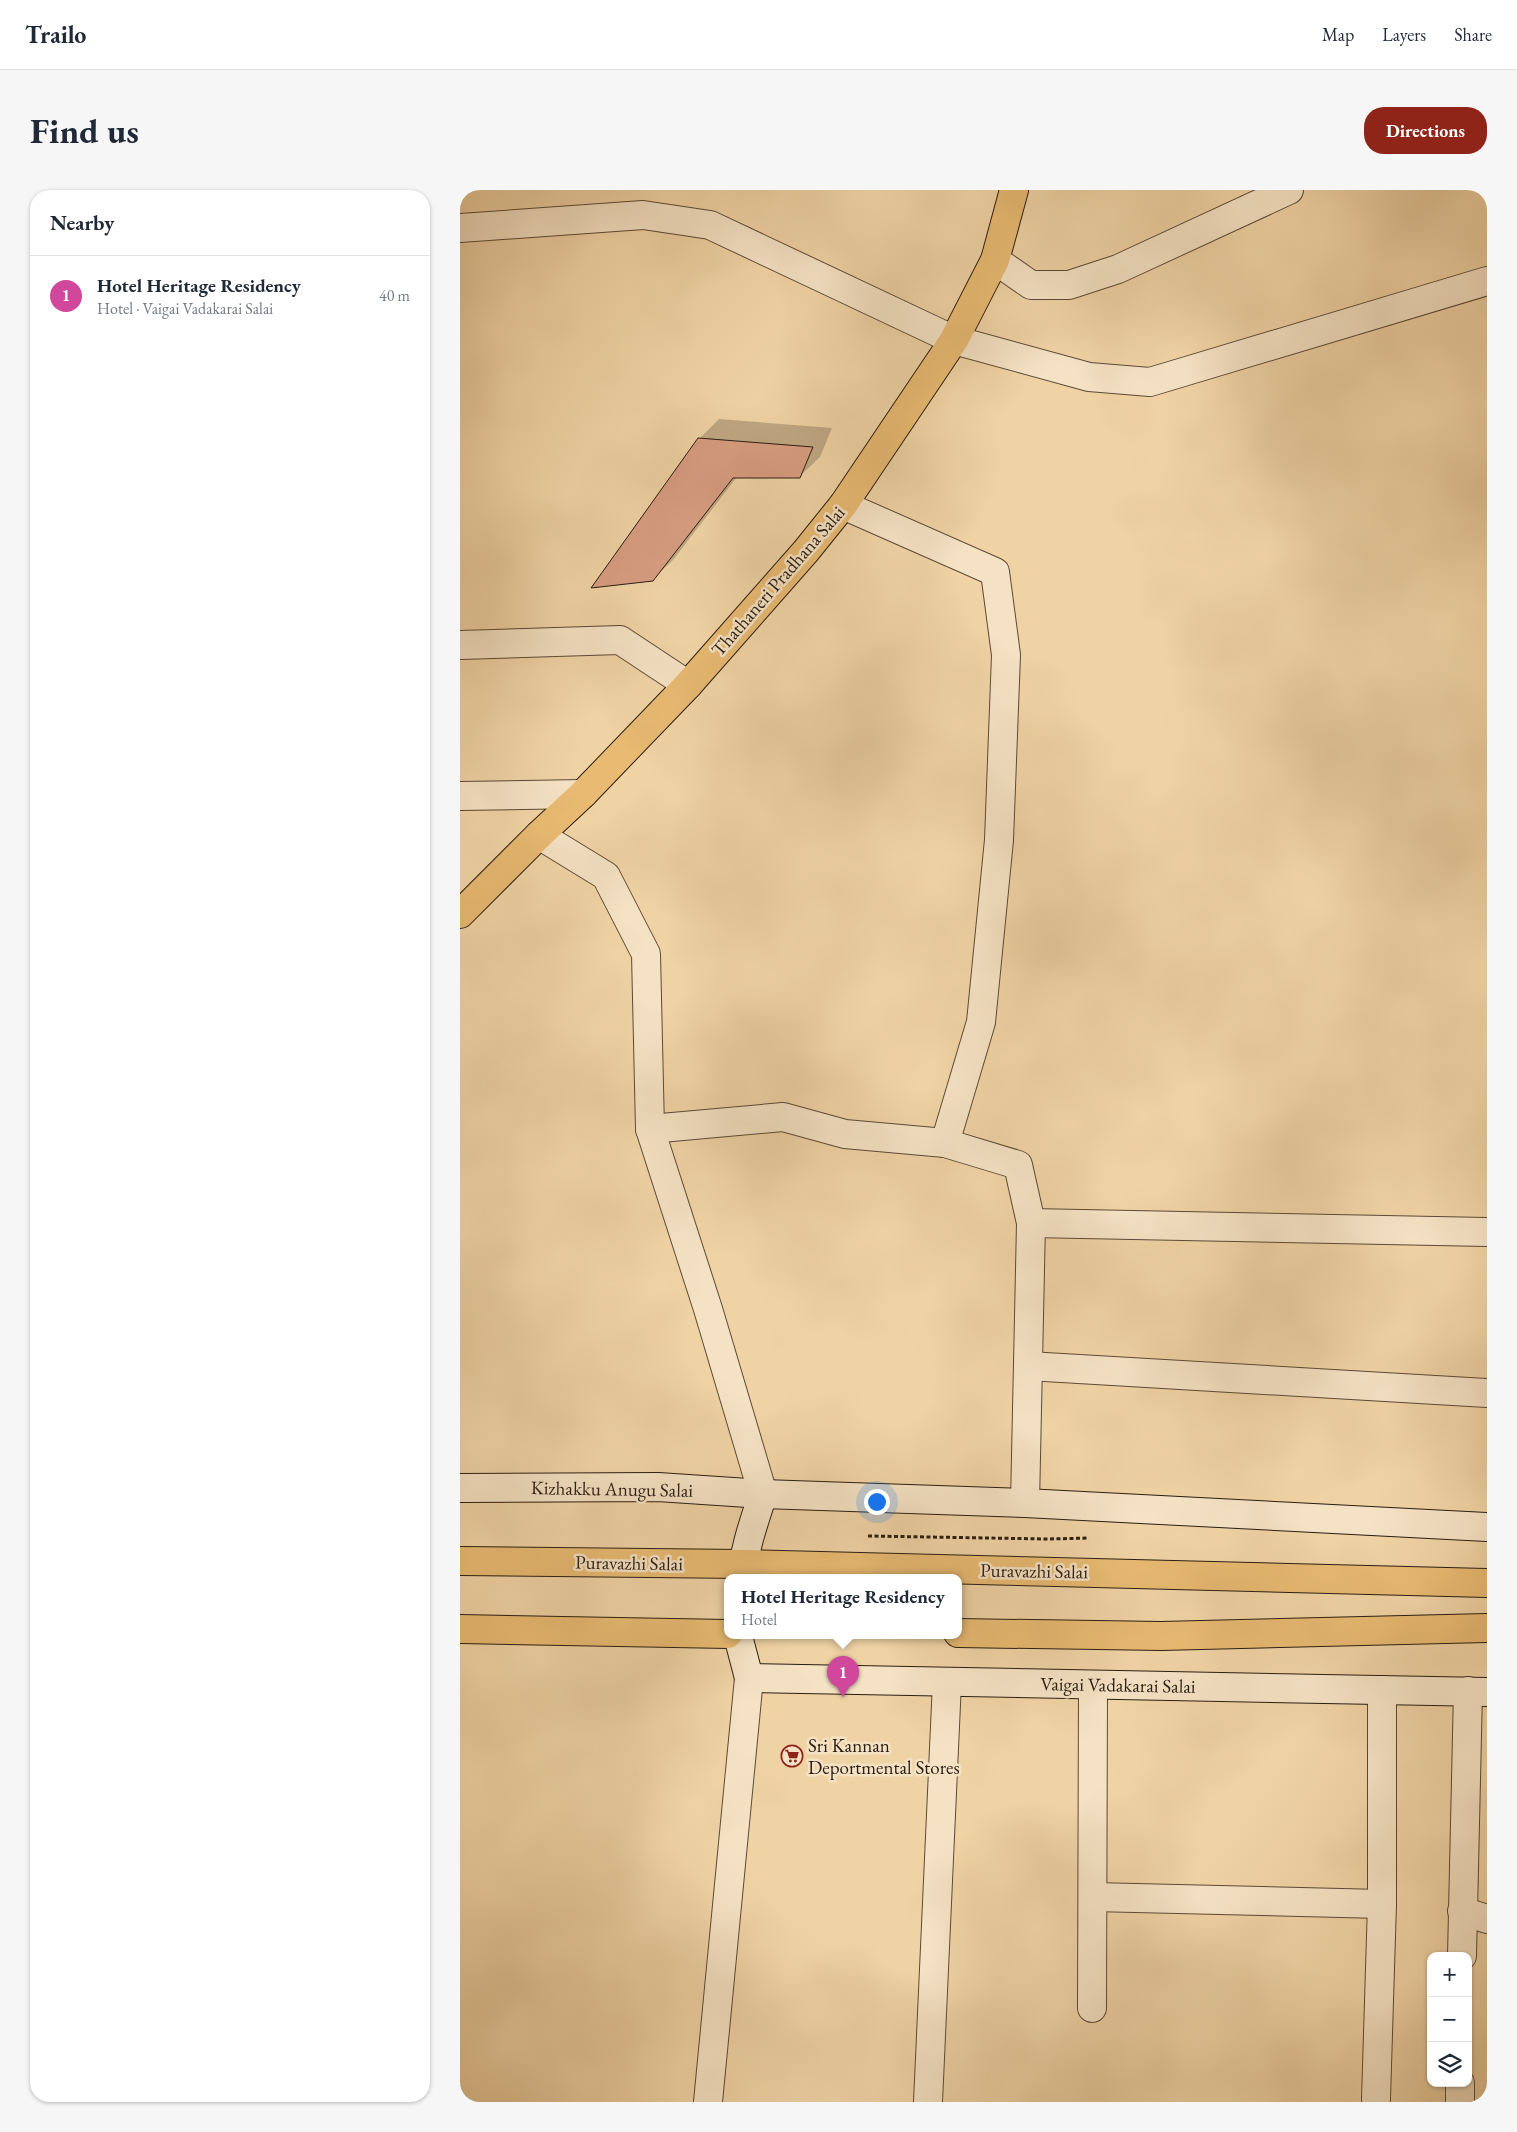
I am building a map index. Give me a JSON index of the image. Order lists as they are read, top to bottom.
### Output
{
  "streets": {
    "main road": ["Thathaneri Pradhana Salai", "Puravazhi Salai"],
    "street": ["Kizhakku Anugu Salai", "Vaigai Vadakarai Salai"]
  },
  "places": {
    "supermarket": ["Sri Kannan Deportmental Stores"]
  },
  "page": {
    "header": "Trailo",
    "nav": ["Map", "Layers", "Share"],
    "buttons": "Directions",
    "title": "Find us",
    "heading": "Nearby",
    "list": [
      {
        "mark": "1",
        "name": "Hotel Heritage Residency",
        "note": "Hotel · Vaigai Vadakarai Salai",
        "value": "40 m"
      }
    ],
    "popup": ["Hotel Heritage Residency", "Hotel"],
    "pins": "1",
    "map_buttons": ["+", "−"]
  }
}
